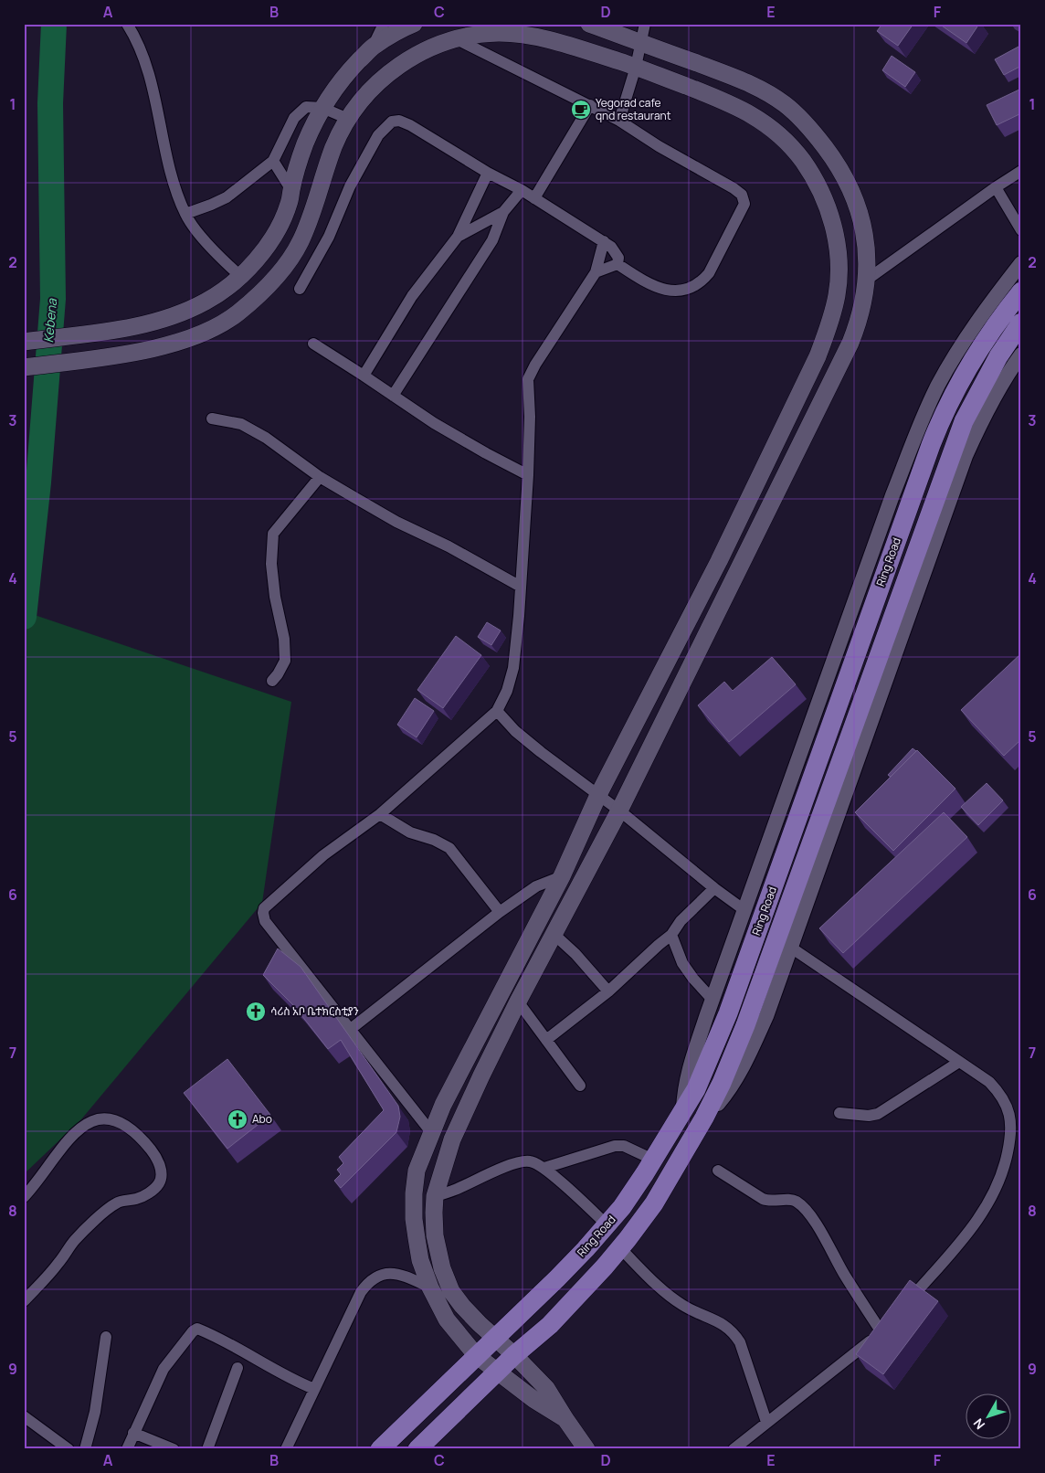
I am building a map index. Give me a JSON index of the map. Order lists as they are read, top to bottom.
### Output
{
  "streets": {
    "highway": ["Ring Road"]
  },
  "water": ["Kebena"],
  "places": {
    "cafe": ["Yegorad cafe qnd restaurant"],
    "church": ["ሳሪስ አቦ ቤተክርስቲያን", "Abo"]
  },
  "north": "bottom left",
  "grid": {
    "columns": [
      "A",
      "B",
      "C",
      "D",
      "E",
      "F"
    ],
    "rows": [
      "1",
      "2",
      "3",
      "4",
      "5",
      "6",
      "7",
      "8",
      "9"
    ]
  }
}
